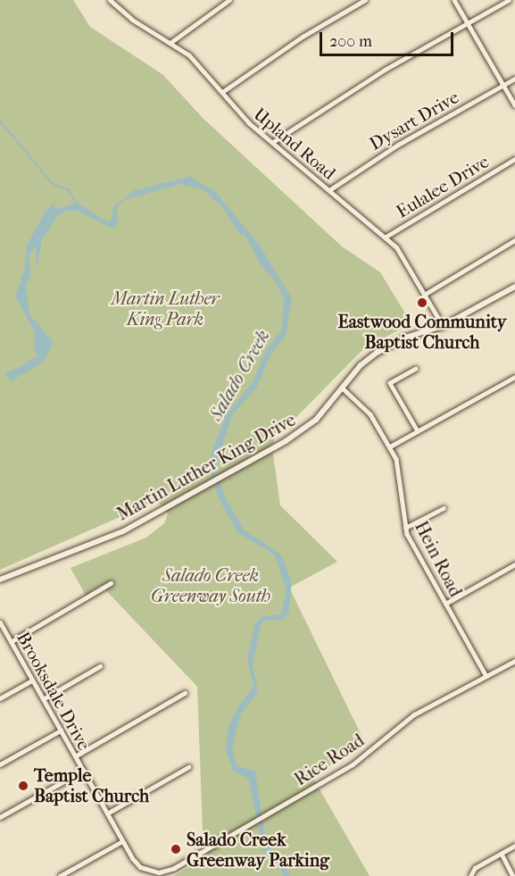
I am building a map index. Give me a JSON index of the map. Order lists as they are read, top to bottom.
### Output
{
  "streets": {
    "main road": ["Martin Luther King Drive"],
    "street": [
      "Dysart Drive",
      "Upland Road",
      "Eulalee Drive",
      "Hein Road",
      "Brooksdale Drive",
      "Rice Road"
    ]
  },
  "crossings": [
    ["Dysart Drive", "Upland Road"],
    ["Upland Road", "Eulalee Drive"],
    ["Upland Road", "Martin Luther King Drive"],
    ["Martin Luther King Drive", "Hein Road"],
    ["Hein Road", "Rice Road"],
    ["Brooksdale Drive", "Rice Road"]
  ],
  "water": ["Salado Creek"],
  "parks": ["Martin Luther King Park", "Salado Creek Greenway South"],
  "places": ["Eastwood Community Baptist Church", "Temple Baptist Church", "Salado Creek Greenway Parking"],
  "scale_bar": "200 m"
}
